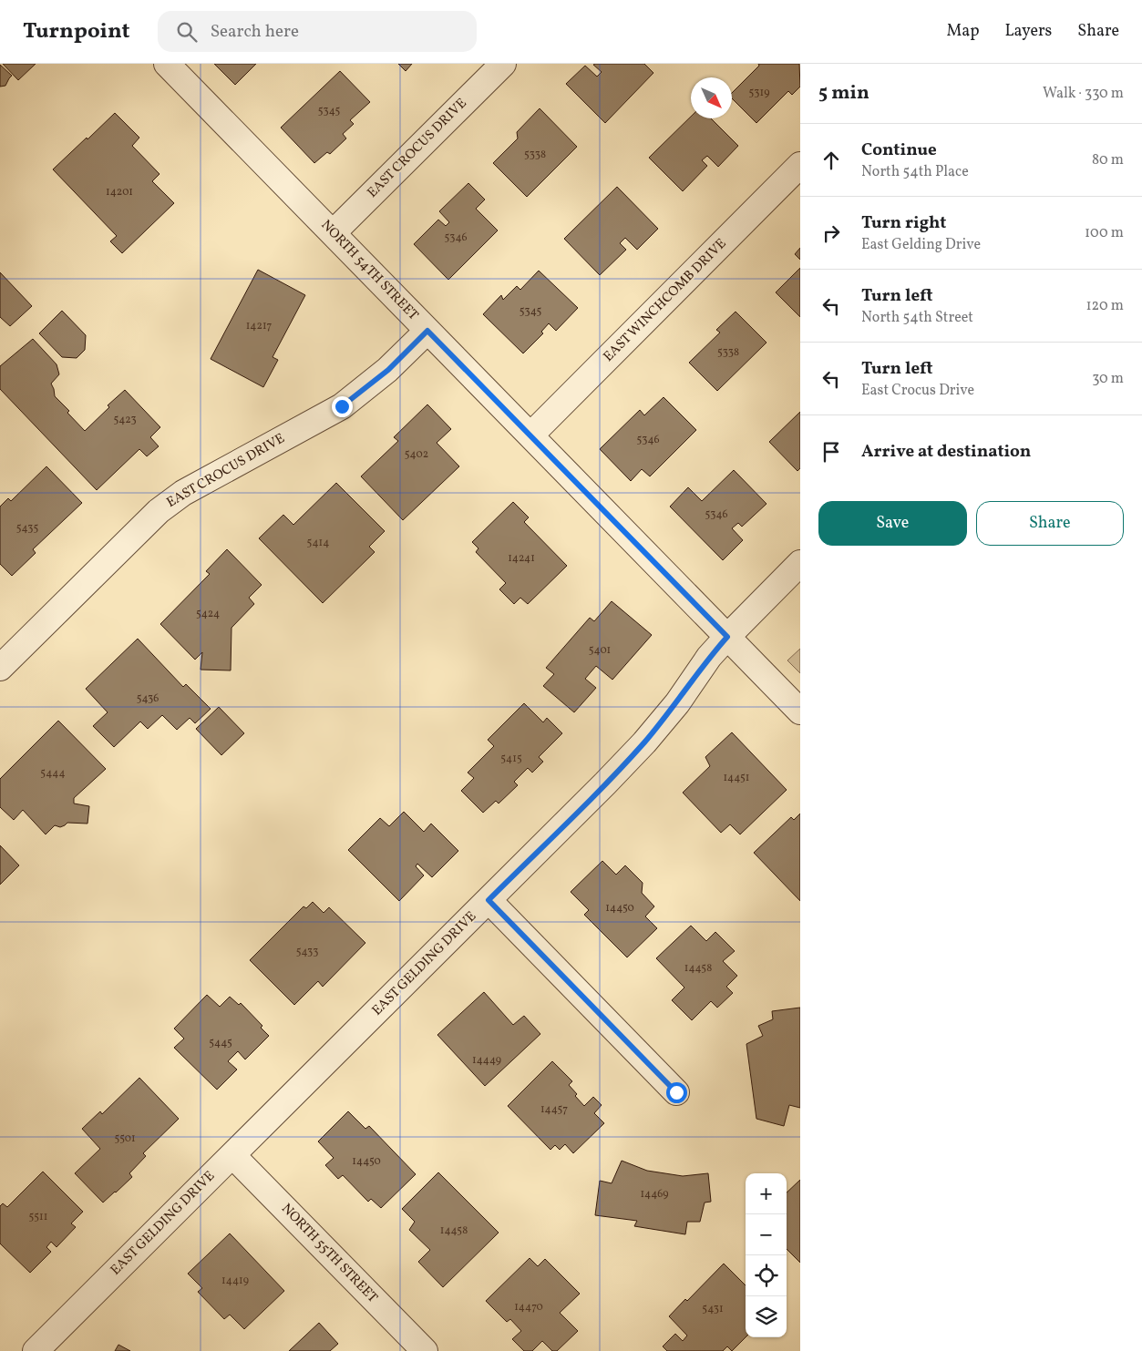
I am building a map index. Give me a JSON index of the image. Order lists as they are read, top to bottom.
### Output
{
  "streets": {
    "street": [
      "EAST CROCUS DRIVE",
      "NORTH 54TH STREET",
      "EAST WINCHCOMB DRIVE",
      "EAST GELDING DRIVE",
      "NORTH 55TH STREET"
    ]
  },
  "crossings": [
    ["EAST CROCUS DRIVE", "NORTH 54TH STREET"],
    ["NORTH 54TH STREET", "EAST WINCHCOMB DRIVE"],
    ["NORTH 54TH STREET", "EAST GELDING DRIVE"],
    ["EAST GELDING DRIVE", "NORTH 55TH STREET"]
  ],
  "house_numbers": [
    "5319",
    "5345",
    "5338",
    "14201",
    "5346",
    "5345",
    "14217",
    "5338",
    "5423",
    "5346",
    "5402",
    "5346",
    "5435",
    "5414",
    "14241",
    "5424",
    "5401",
    "5436",
    "5415",
    "5444",
    "14451",
    "14450",
    "5433",
    "14458",
    "5445",
    "14449",
    "14457",
    "5501",
    "14450",
    "14469",
    "5511",
    "14458",
    "14419",
    "14470",
    "5431"
  ],
  "north": "bottom right",
  "page": {
    "header": "Turnpoint",
    "search": "Search here",
    "nav": ["Map", "Layers", "Share"],
    "heading": ["5 min", "Walk · 330 m"],
    "list": [
      ["Continue", "North 54th Place", "80 m"],
      ["Turn right", "East Gelding Drive", "100 m"],
      ["Turn left", "North 54th Street", "120 m"],
      ["Turn left", "East Crocus Drive", "30 m"],
      "Arrive at destination"
    ],
    "buttons": ["Save", "Share"],
    "map_buttons": ["+", "−"]
  }
}
